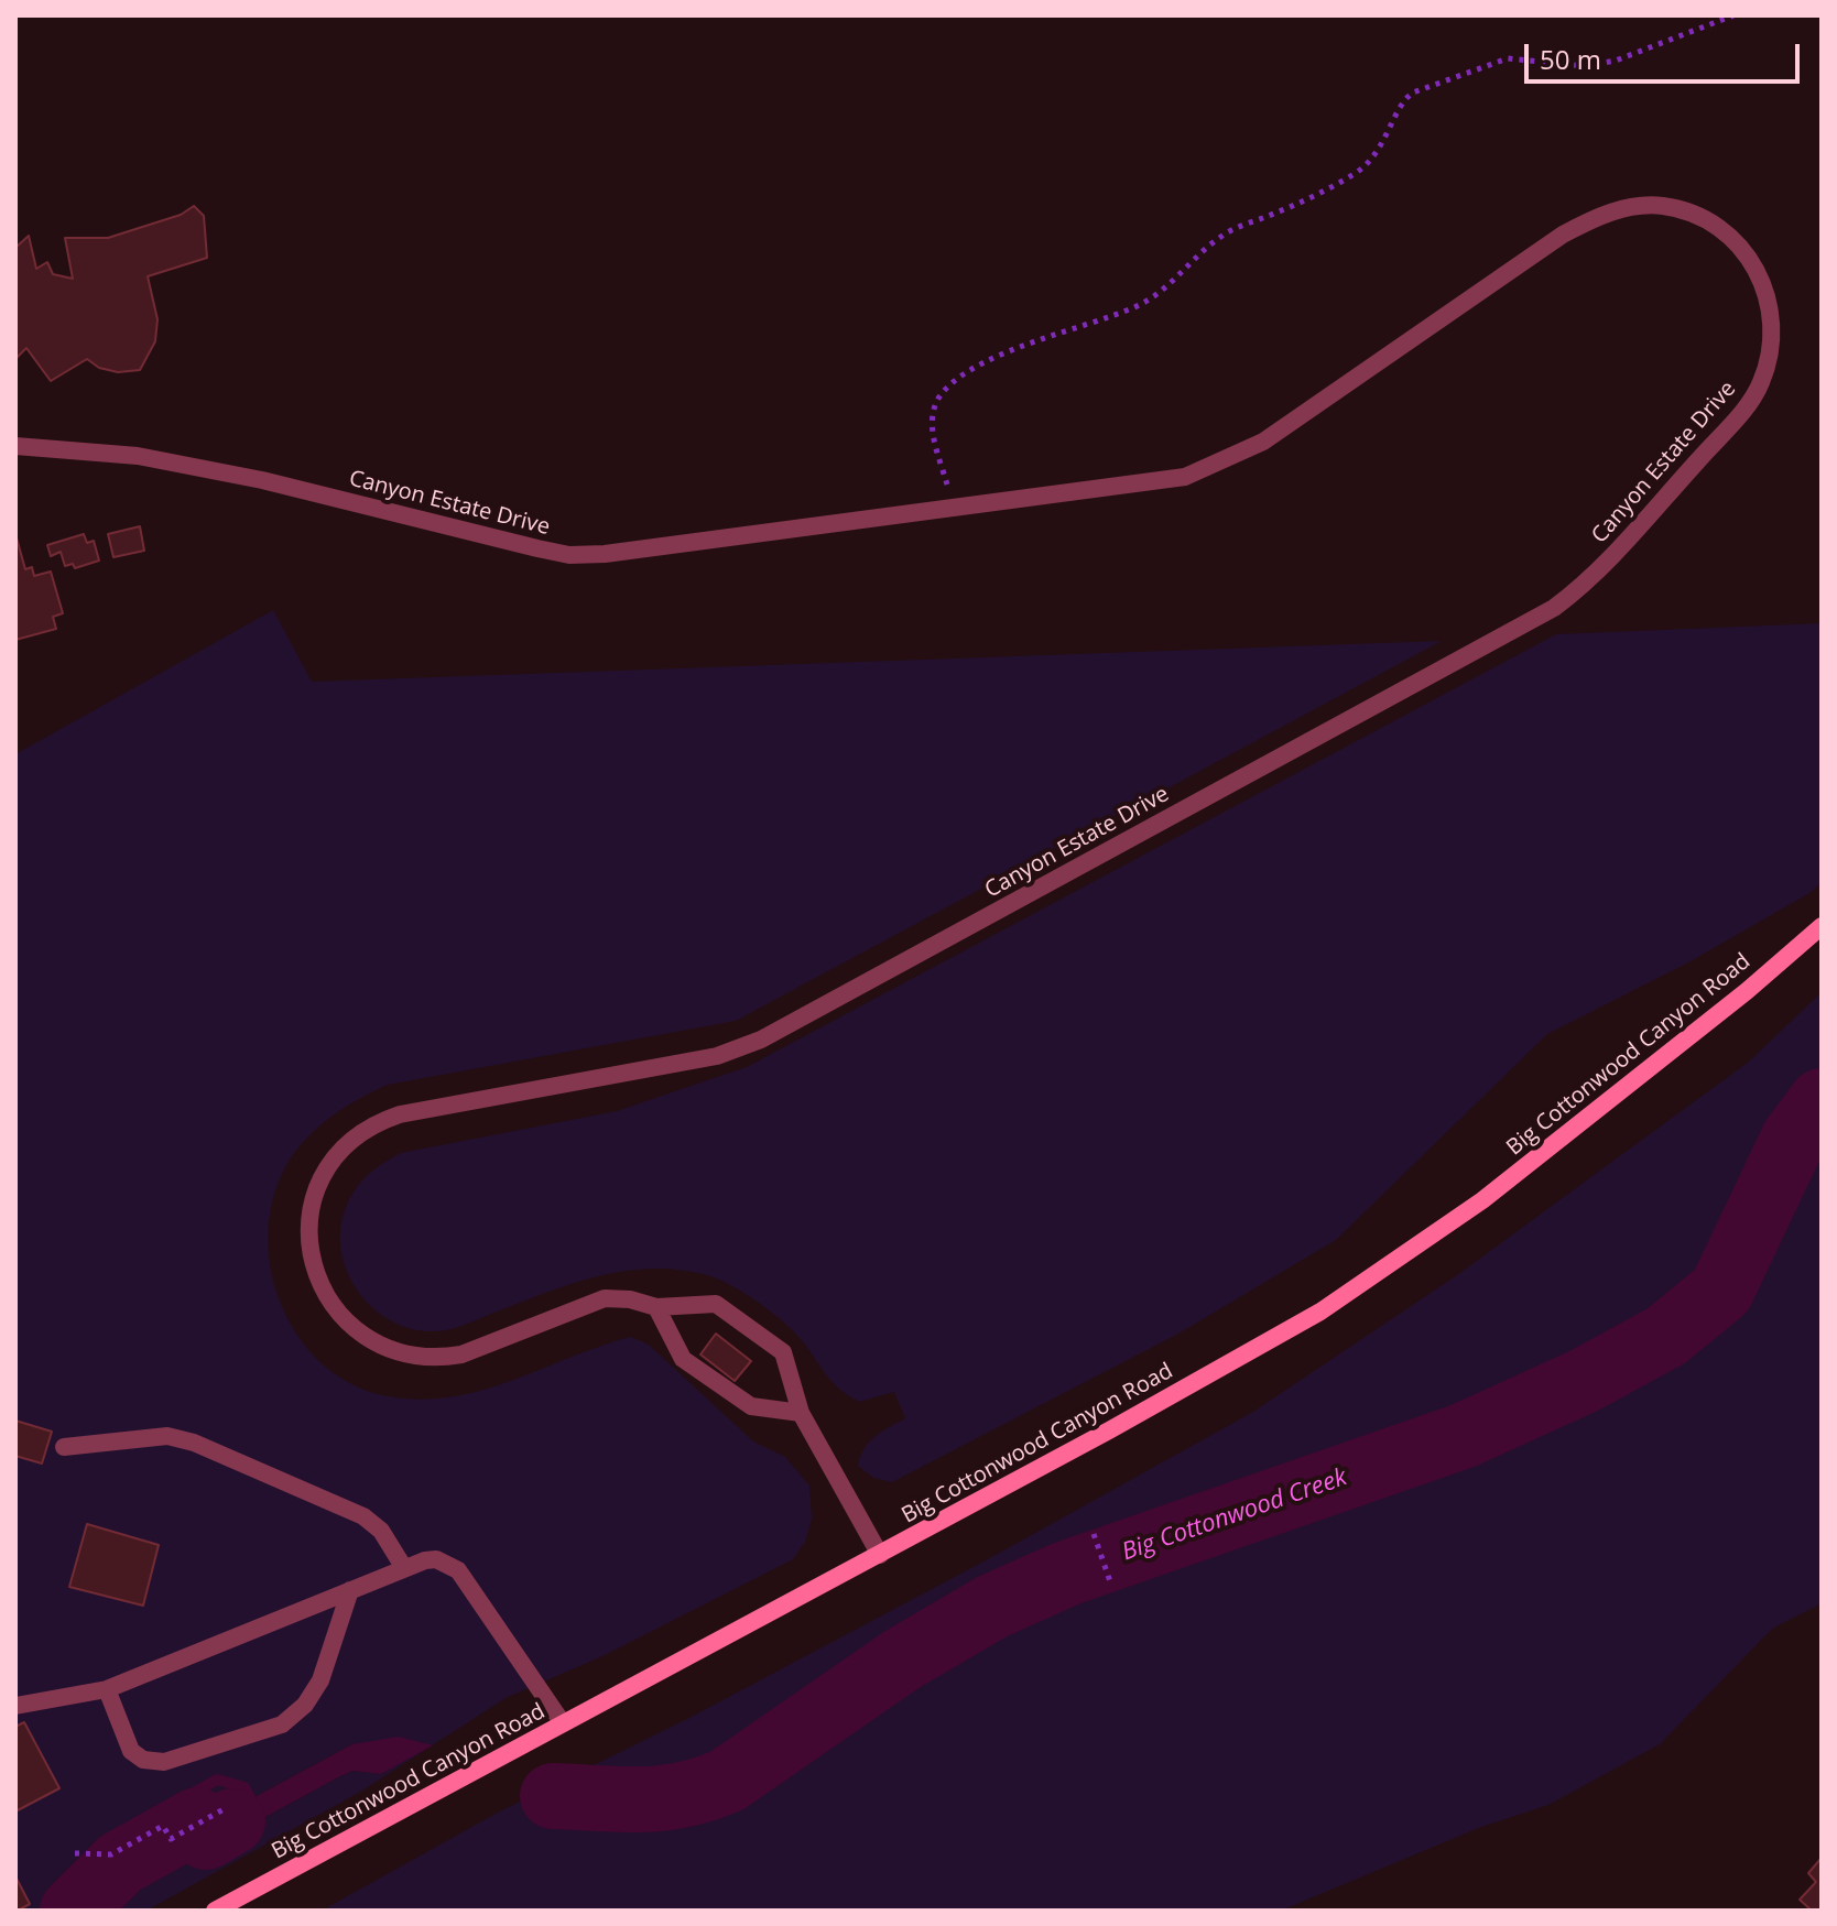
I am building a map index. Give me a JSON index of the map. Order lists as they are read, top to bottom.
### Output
{
  "streets": {
    "main road": ["Big Cottonwood Canyon Road"],
    "street": ["Canyon Estate Drive"]
  },
  "crossings": [
    ["Canyon Estate Drive", "Big Cottonwood Canyon Road"]
  ],
  "water": ["Big Cottonwood Creek"],
  "scale_bar": "50 m"
}
